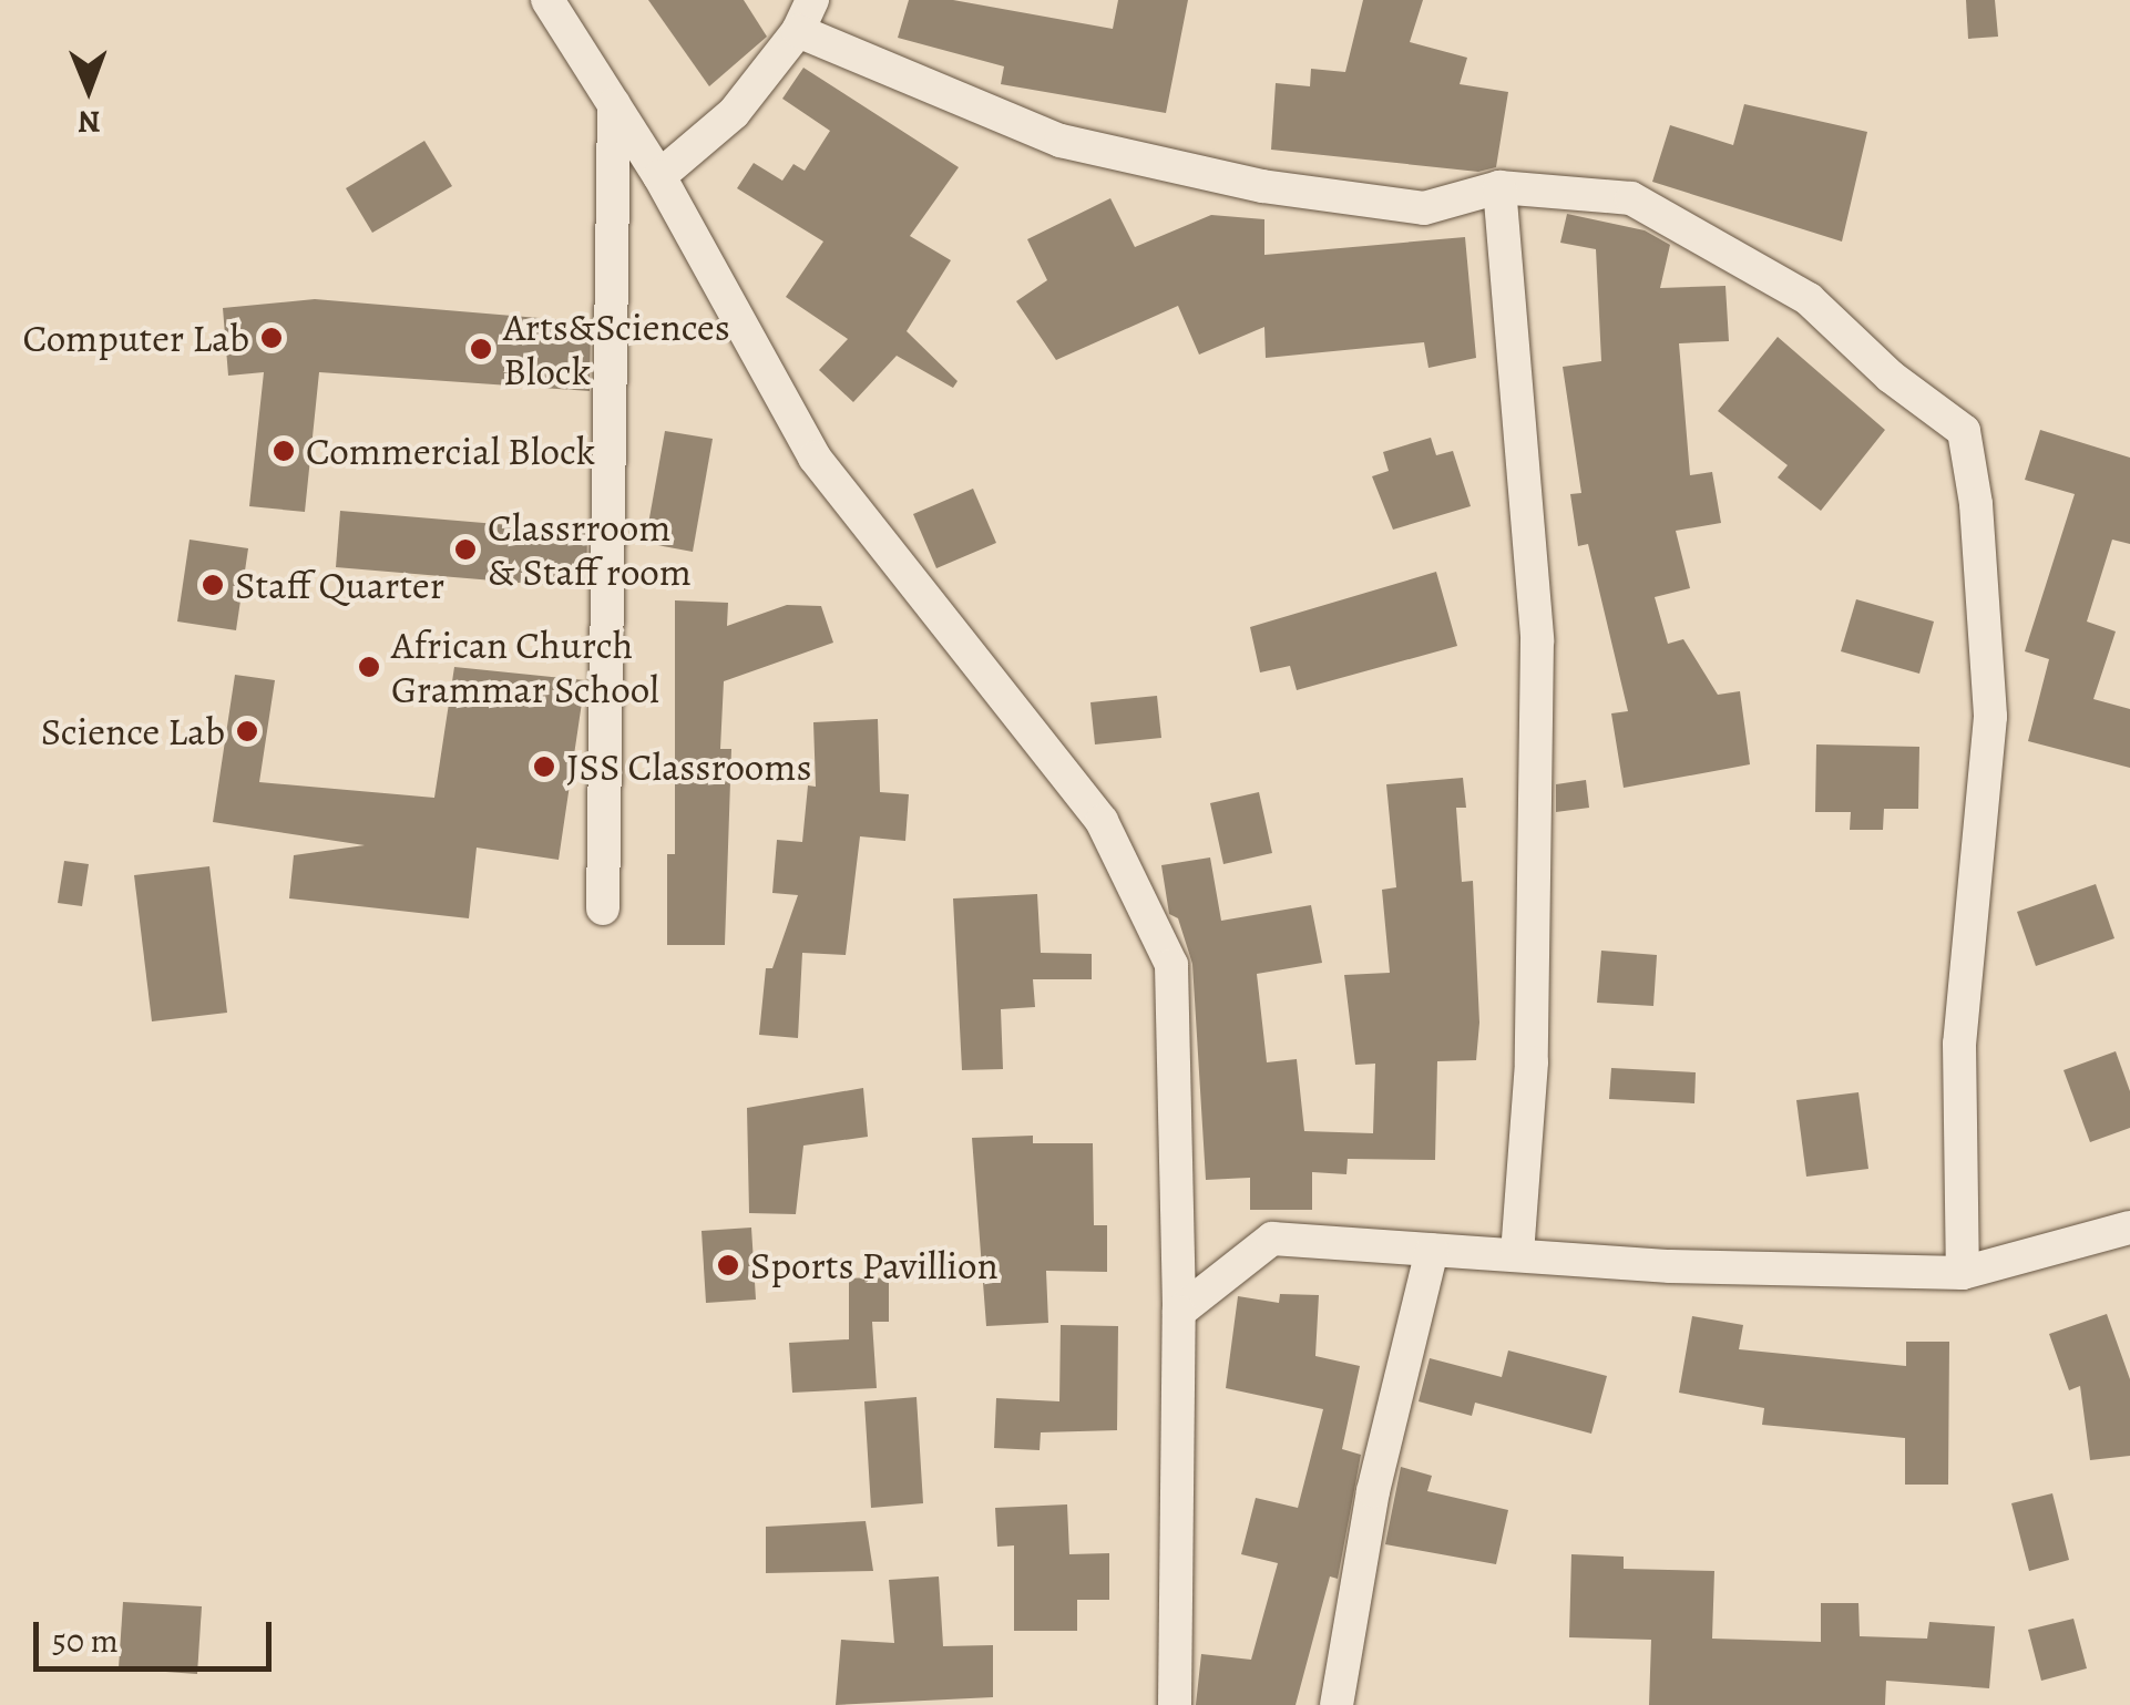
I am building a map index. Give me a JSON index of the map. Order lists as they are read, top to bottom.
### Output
{
  "places": [
    "Computer Lab",
    "Arts&Sciences Block",
    "Commercial Block",
    "Classrroom & Staff room",
    "Staff Quarter",
    "African Church Grammar School",
    "Science Lab",
    "JSS Classrooms",
    "Sports Pavillion"
  ],
  "scale_bar": "50 m",
  "north": "bottom"
}
